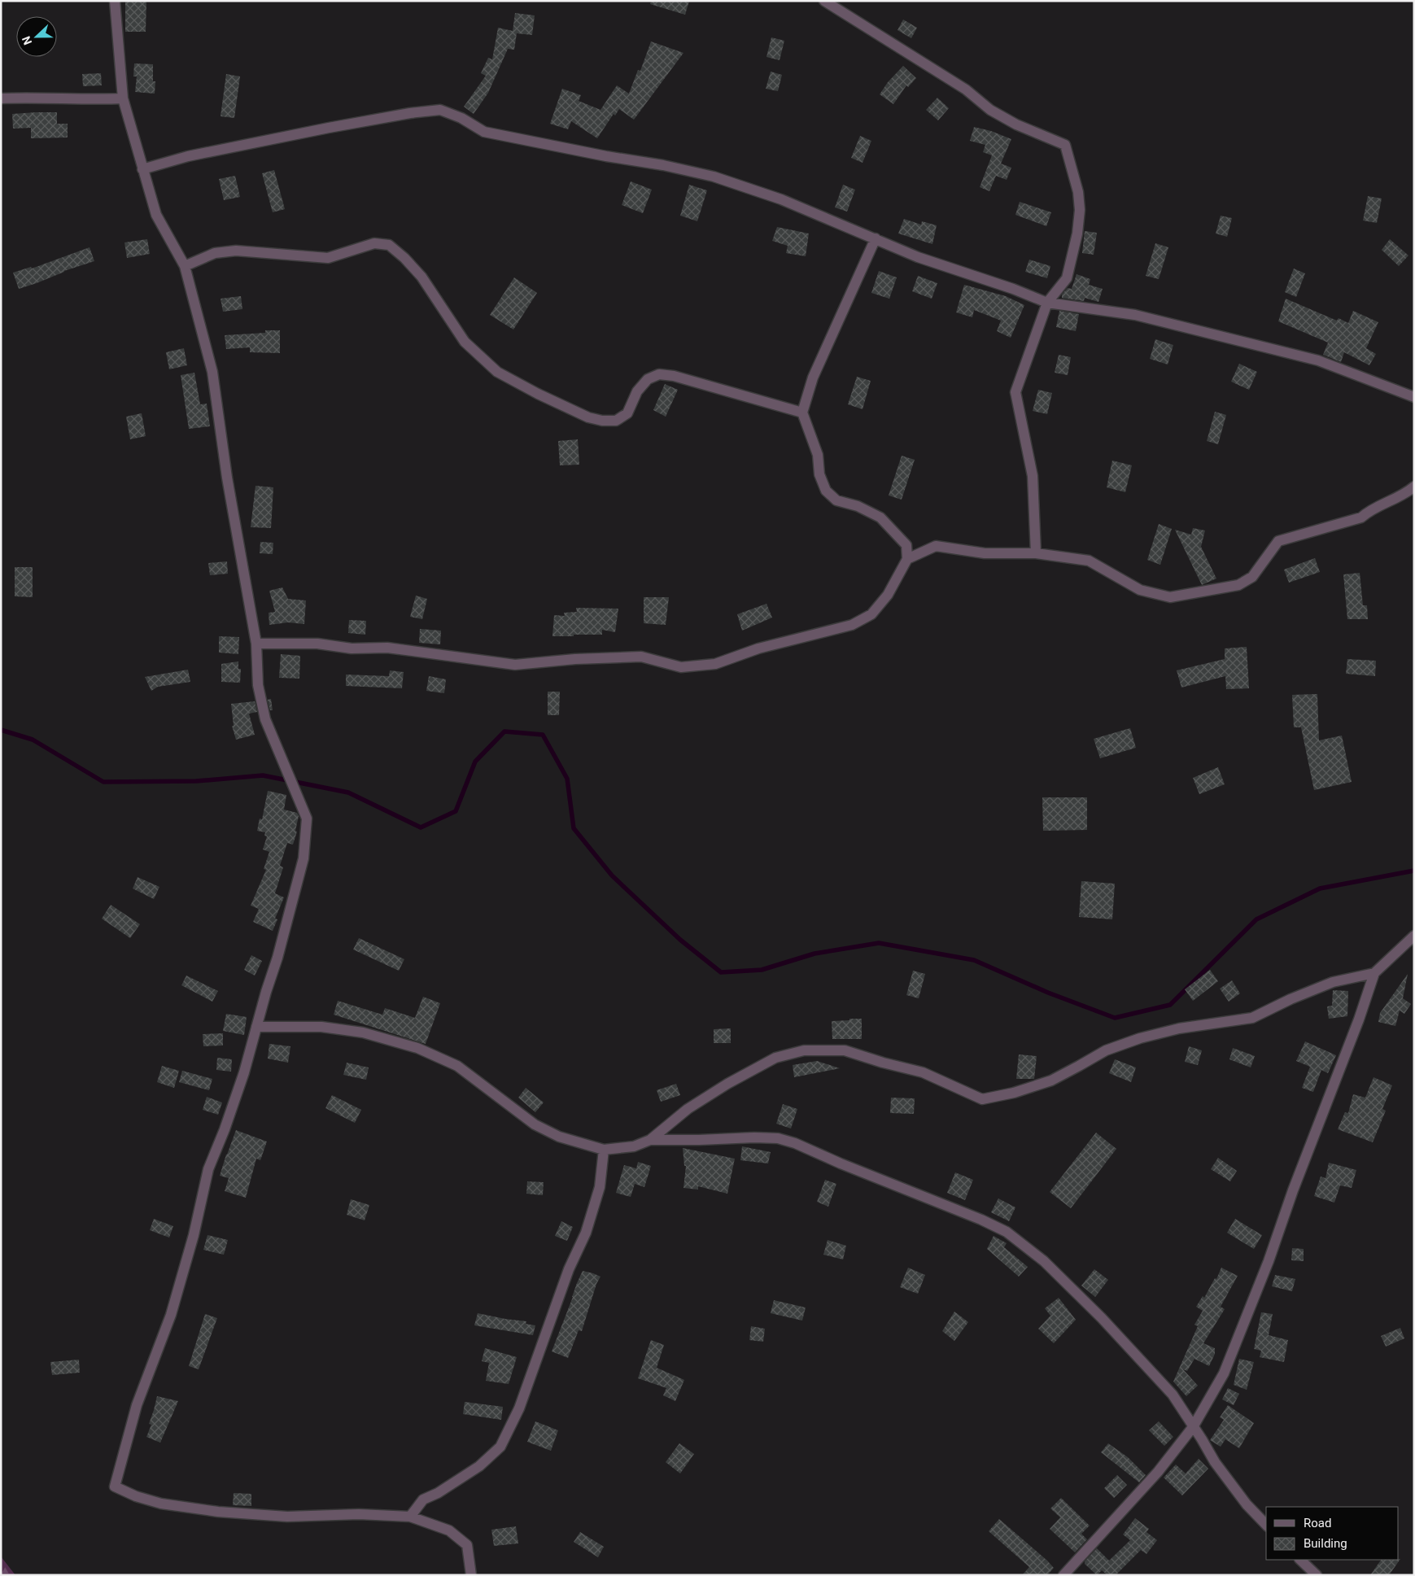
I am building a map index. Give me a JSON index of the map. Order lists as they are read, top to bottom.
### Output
{
  "legend": ["Road", "Building"],
  "north": "left"
}
